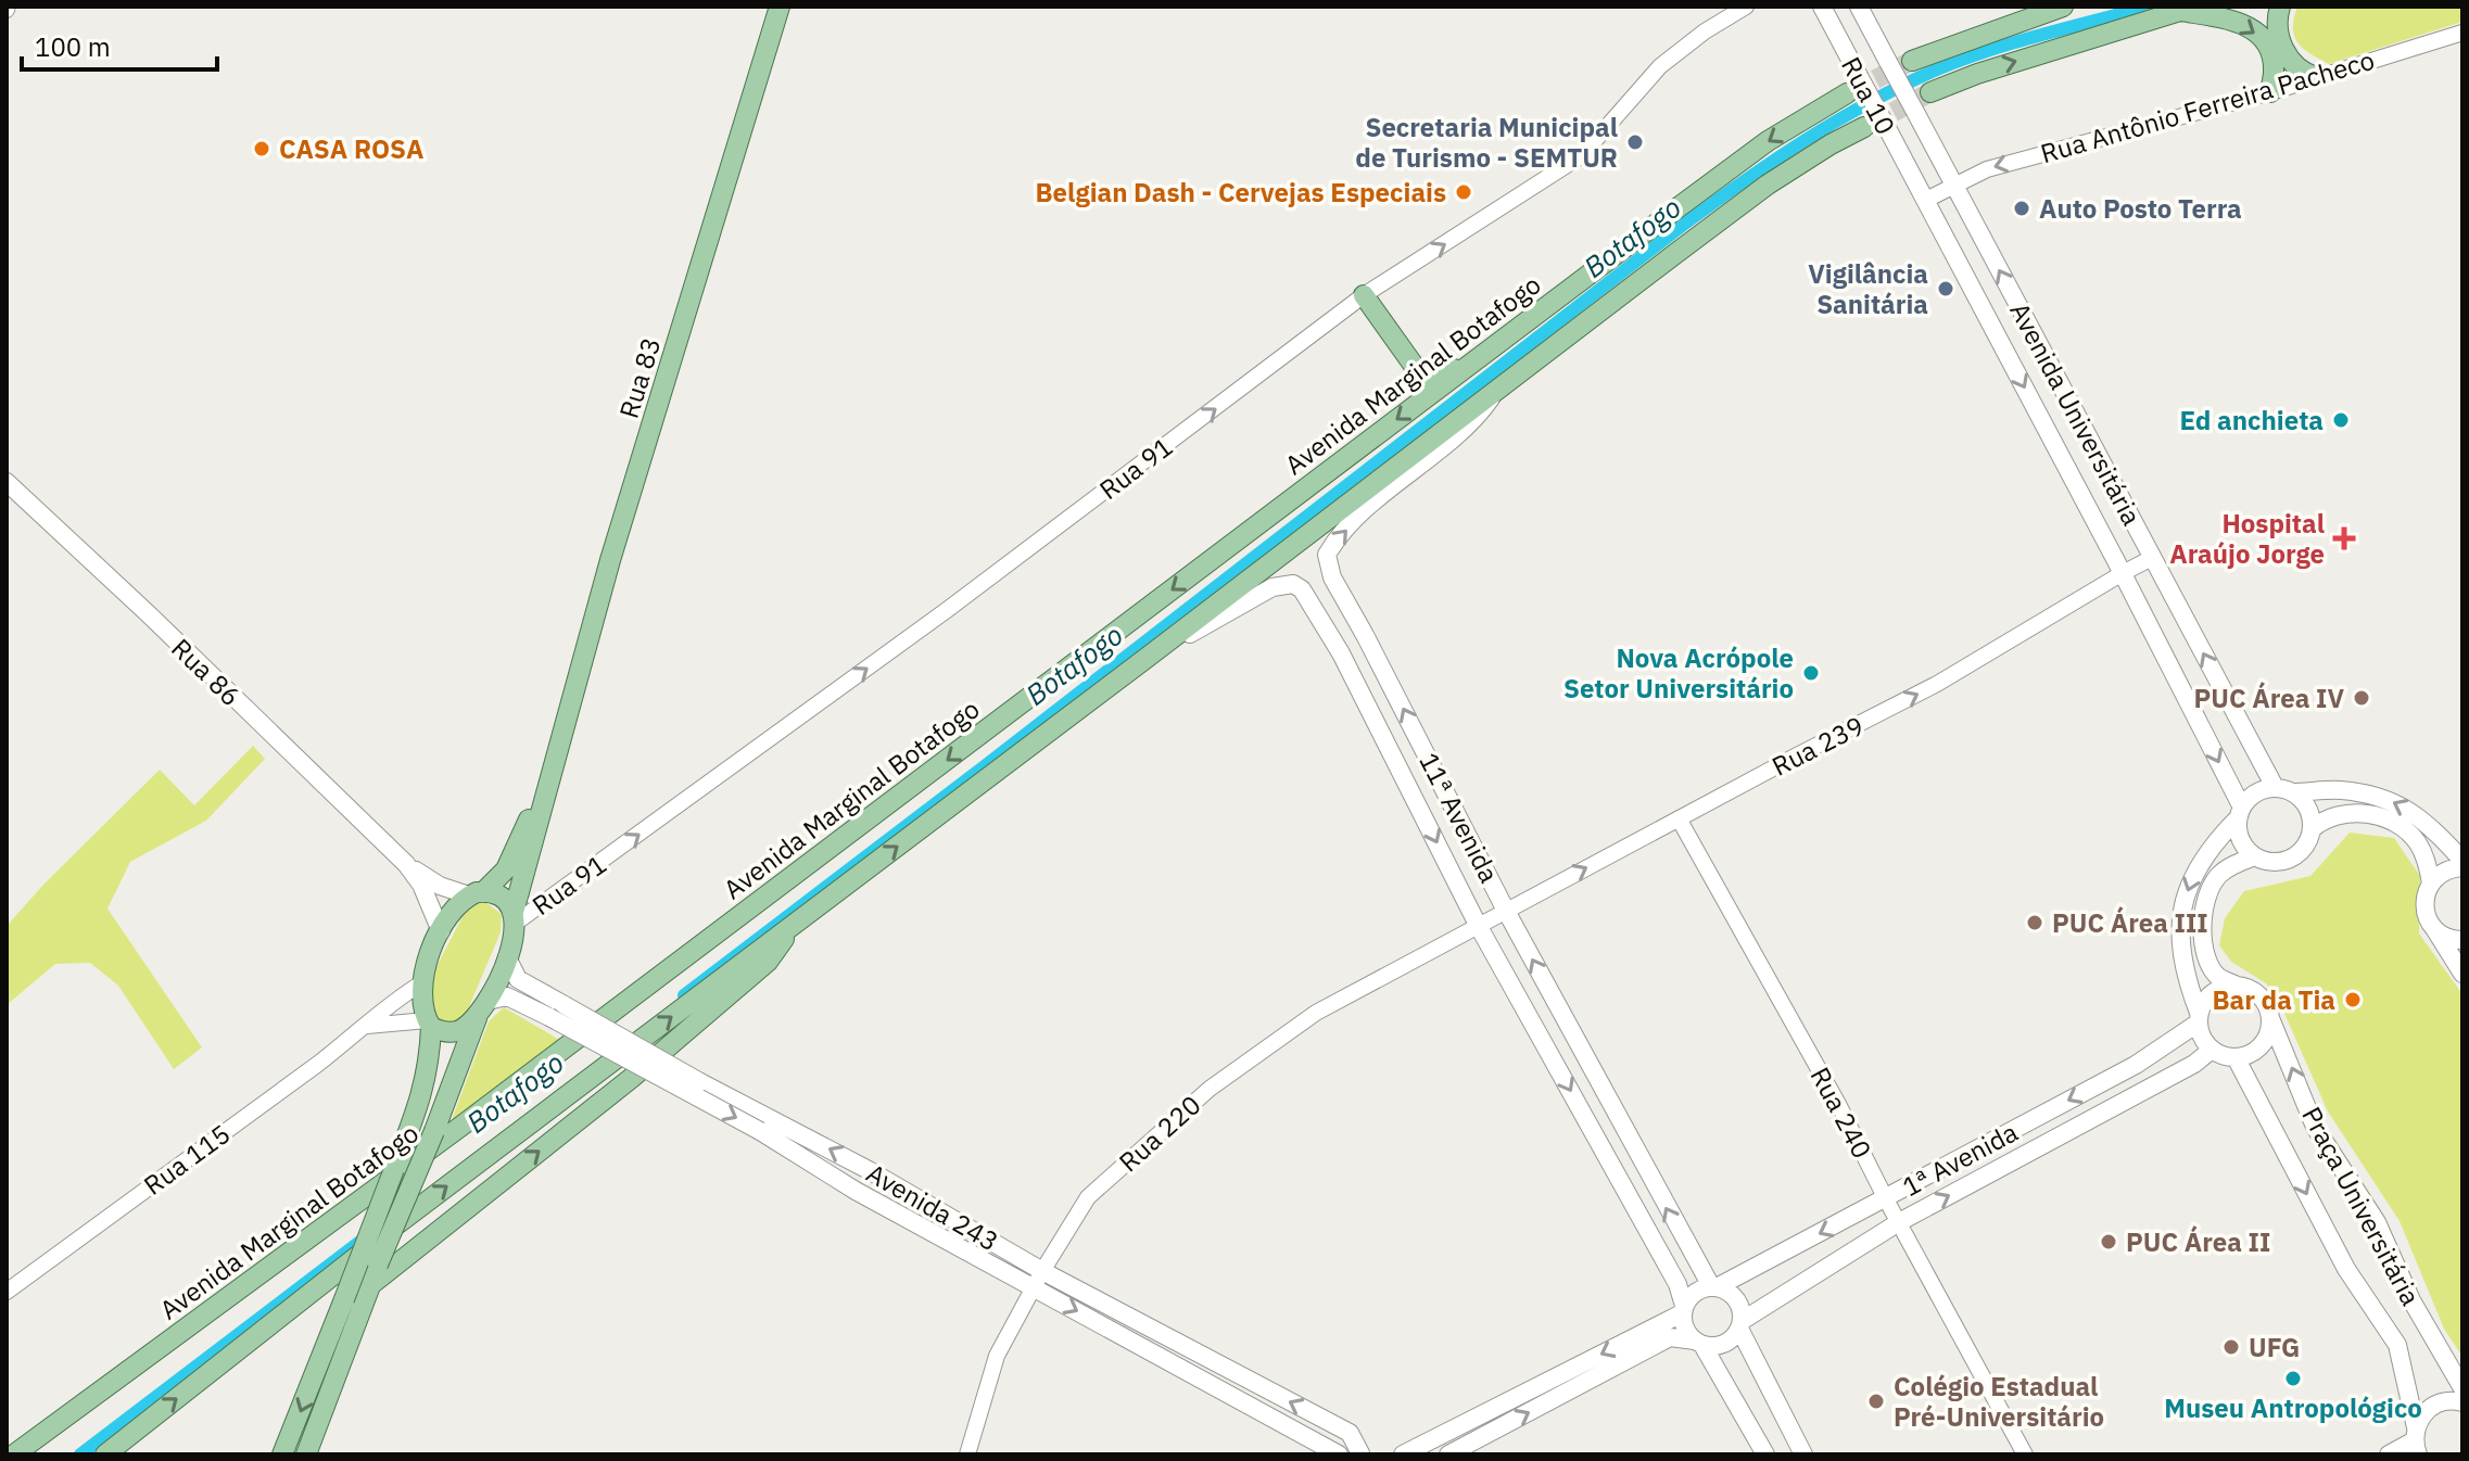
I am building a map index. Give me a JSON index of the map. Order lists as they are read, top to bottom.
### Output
{
  "streets": {
    "main road": [
      "Rua 10",
      "Avenida Marginal Botafogo",
      "Rua 83",
      "Avenida Universitária",
      "Rua 86",
      "11ª Avenida",
      "1ª Avenida",
      "Praça Universitária",
      "Avenida 243"
    ],
    "street": [
      "Rua Antônio Ferreira Pacheco",
      "Rua 91",
      "Rua 239",
      "Rua 240",
      "Rua 220",
      "Rua 115"
    ]
  },
  "crossings": [
    ["Rua 10", "Rua Antônio Ferreira Pacheco"],
    ["Rua 10", "Avenida Universitária"],
    ["Rua Antônio Ferreira Pacheco", "Avenida Universitária"],
    ["Rua 83", "Rua 91"],
    ["Rua 83", "Rua 86"],
    ["Rua 83", "Rua 115"],
    ["Rua 83", "Avenida 243"],
    ["Avenida Universitária", "Rua 239"],
    ["Rua 239", "11ª Avenida"],
    ["Rua 239", "Rua 240"],
    ["Rua 239", "Rua 220"],
    ["11ª Avenida", "Rua 220"],
    ["11ª Avenida", "1ª Avenida"],
    ["Rua 240", "1ª Avenida"],
    ["Rua 220", "Avenida 243"],
    ["1ª Avenida", "Praça Universitária"]
  ],
  "one_way": ["Rua Antônio Ferreira Pacheco", "Rua 91", "Rua 239"],
  "water": ["Botafogo"],
  "places": {
    "other": [
      "Secretaria Municipal de Turismo - SEMTUR",
      "CASA ROSA",
      "Belgian Dash - Cervejas Especiais",
      "Auto Posto Terra",
      "Vigilância Sanitária",
      "Ed anchieta",
      "Nova Acrópole Setor Universitário",
      "PUC Área IV",
      "PUC Área III",
      "Bar da Tia",
      "PUC Área II",
      "UFG",
      "Museu Antropológico",
      "Colégio Estadual Pré-Universitário"
    ],
    "health": ["Hospital Araújo Jorge"]
  },
  "scale_bar": "100 m"
}
